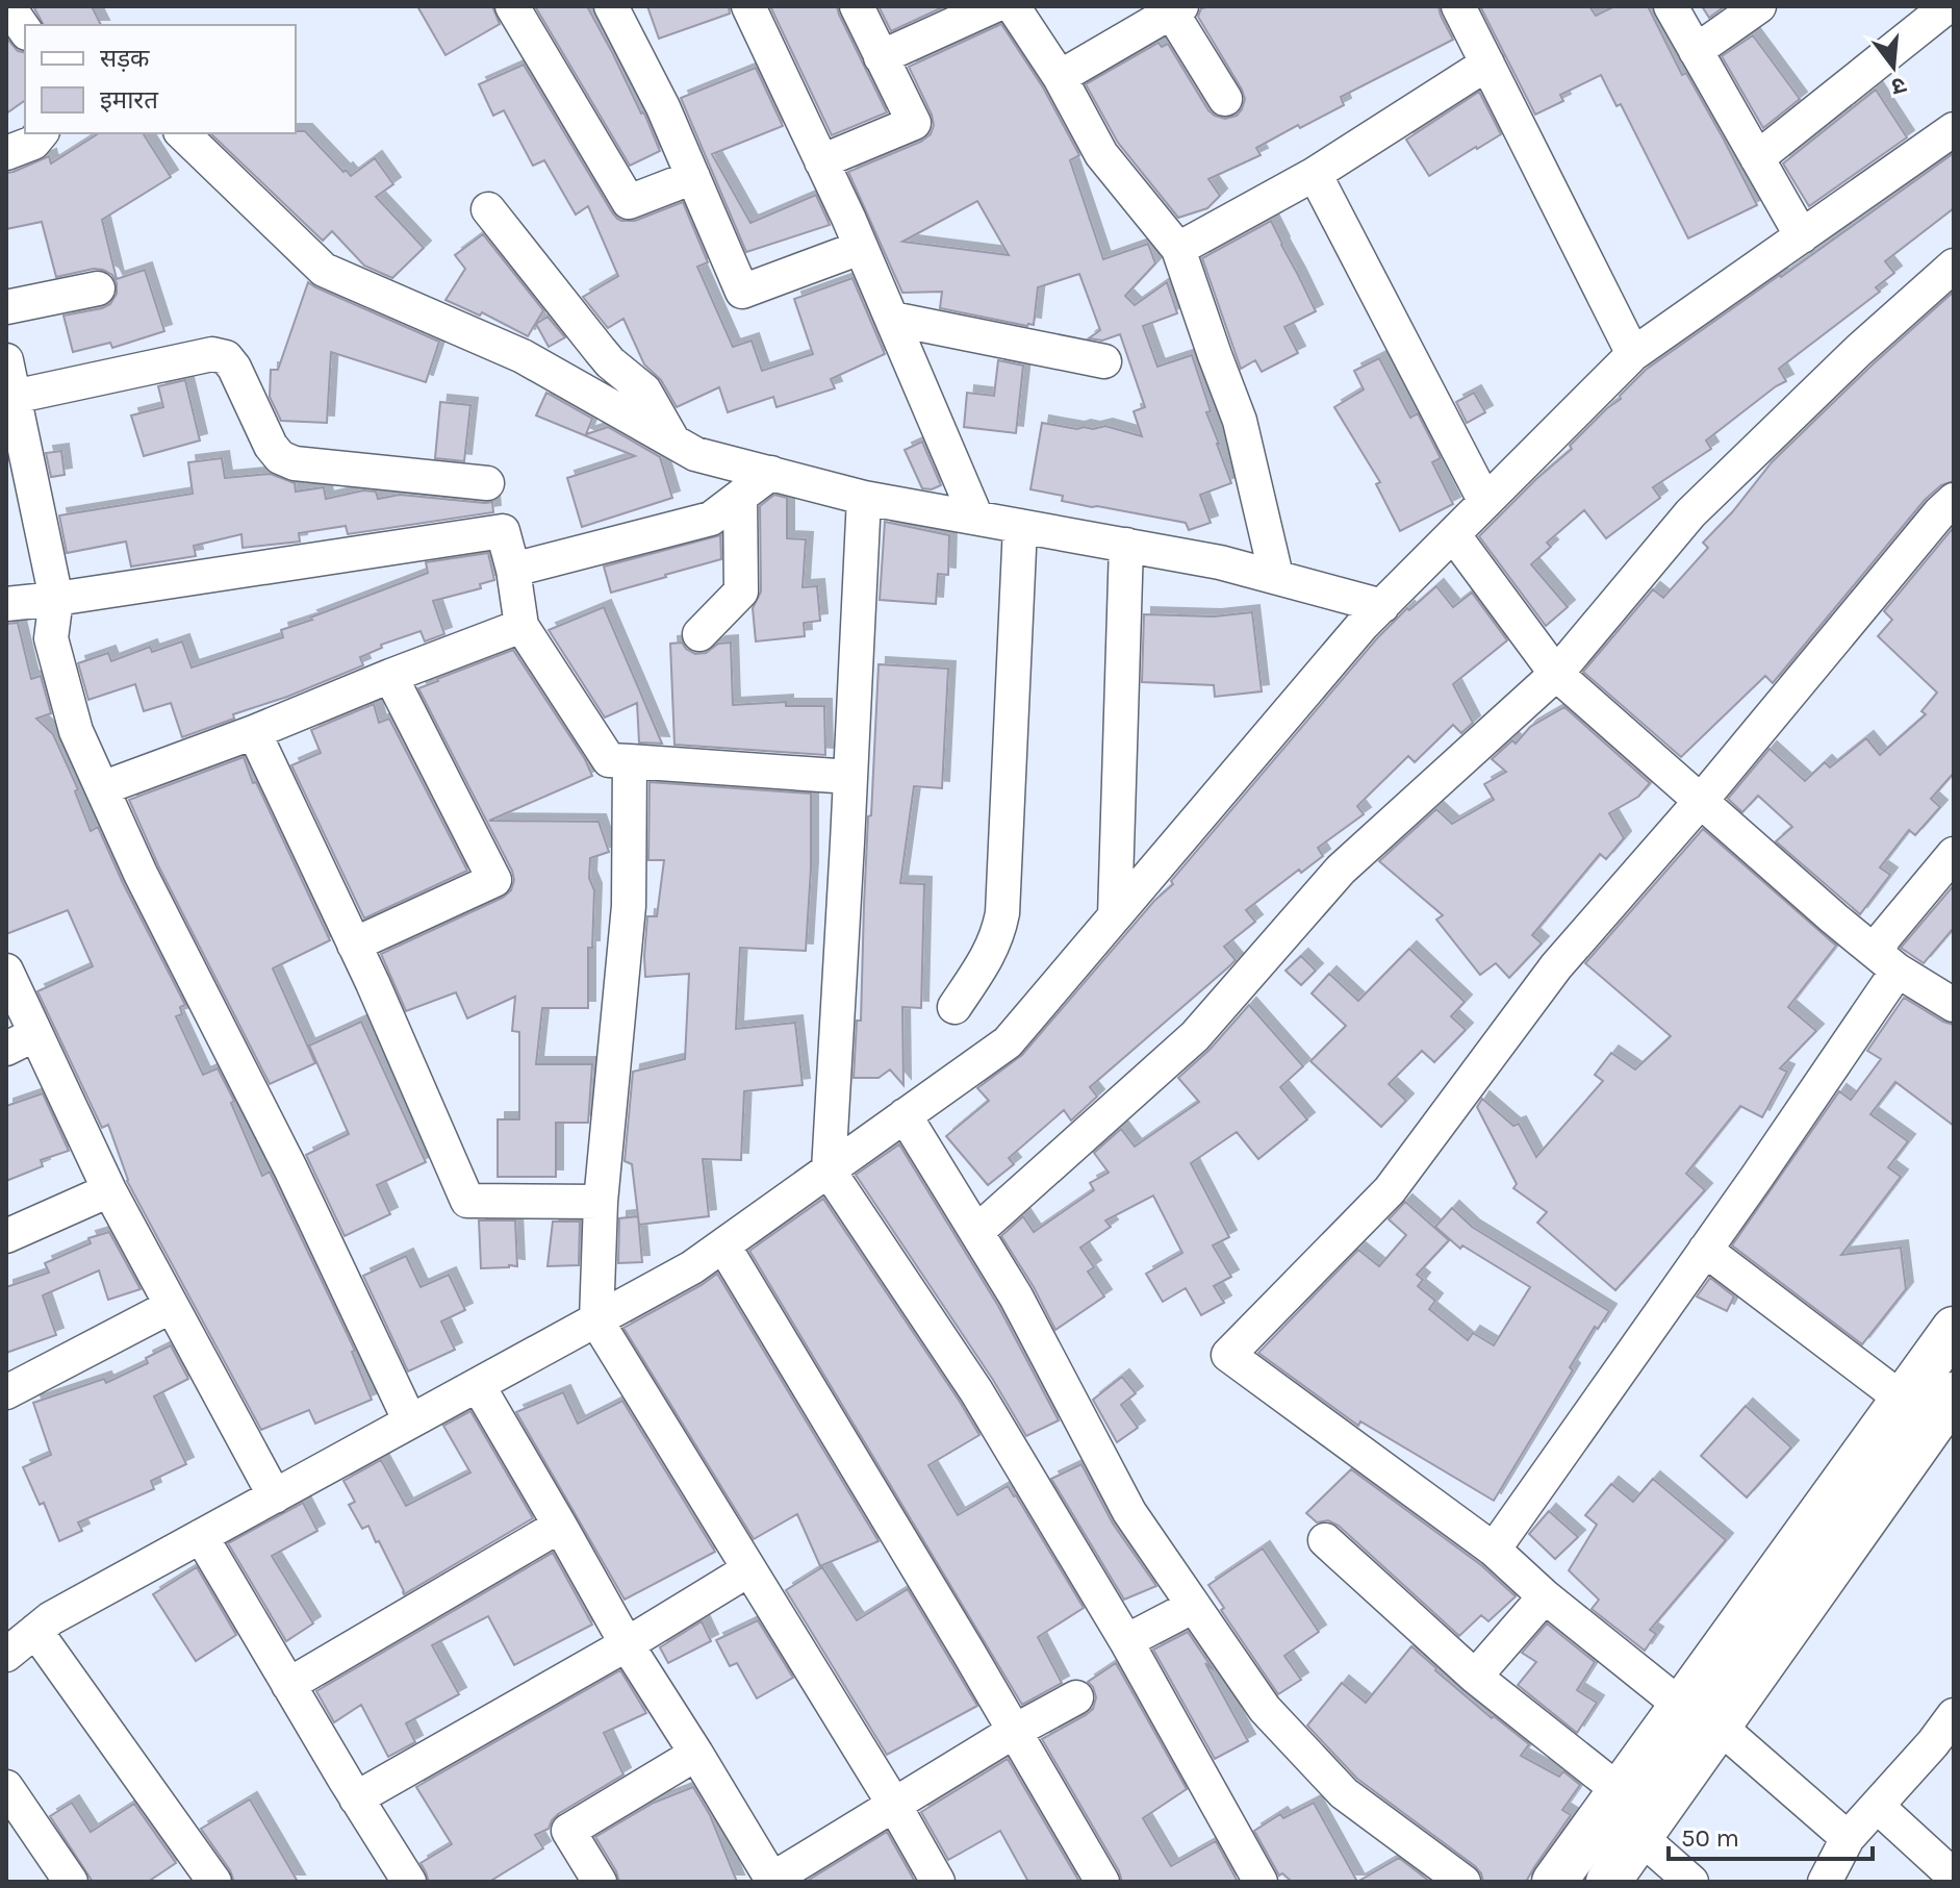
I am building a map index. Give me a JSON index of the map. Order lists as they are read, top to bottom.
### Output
{
  "legend": ["सड़क", "इमारत"],
  "scale_bar": "50 m",
  "north": "bottom"
}
